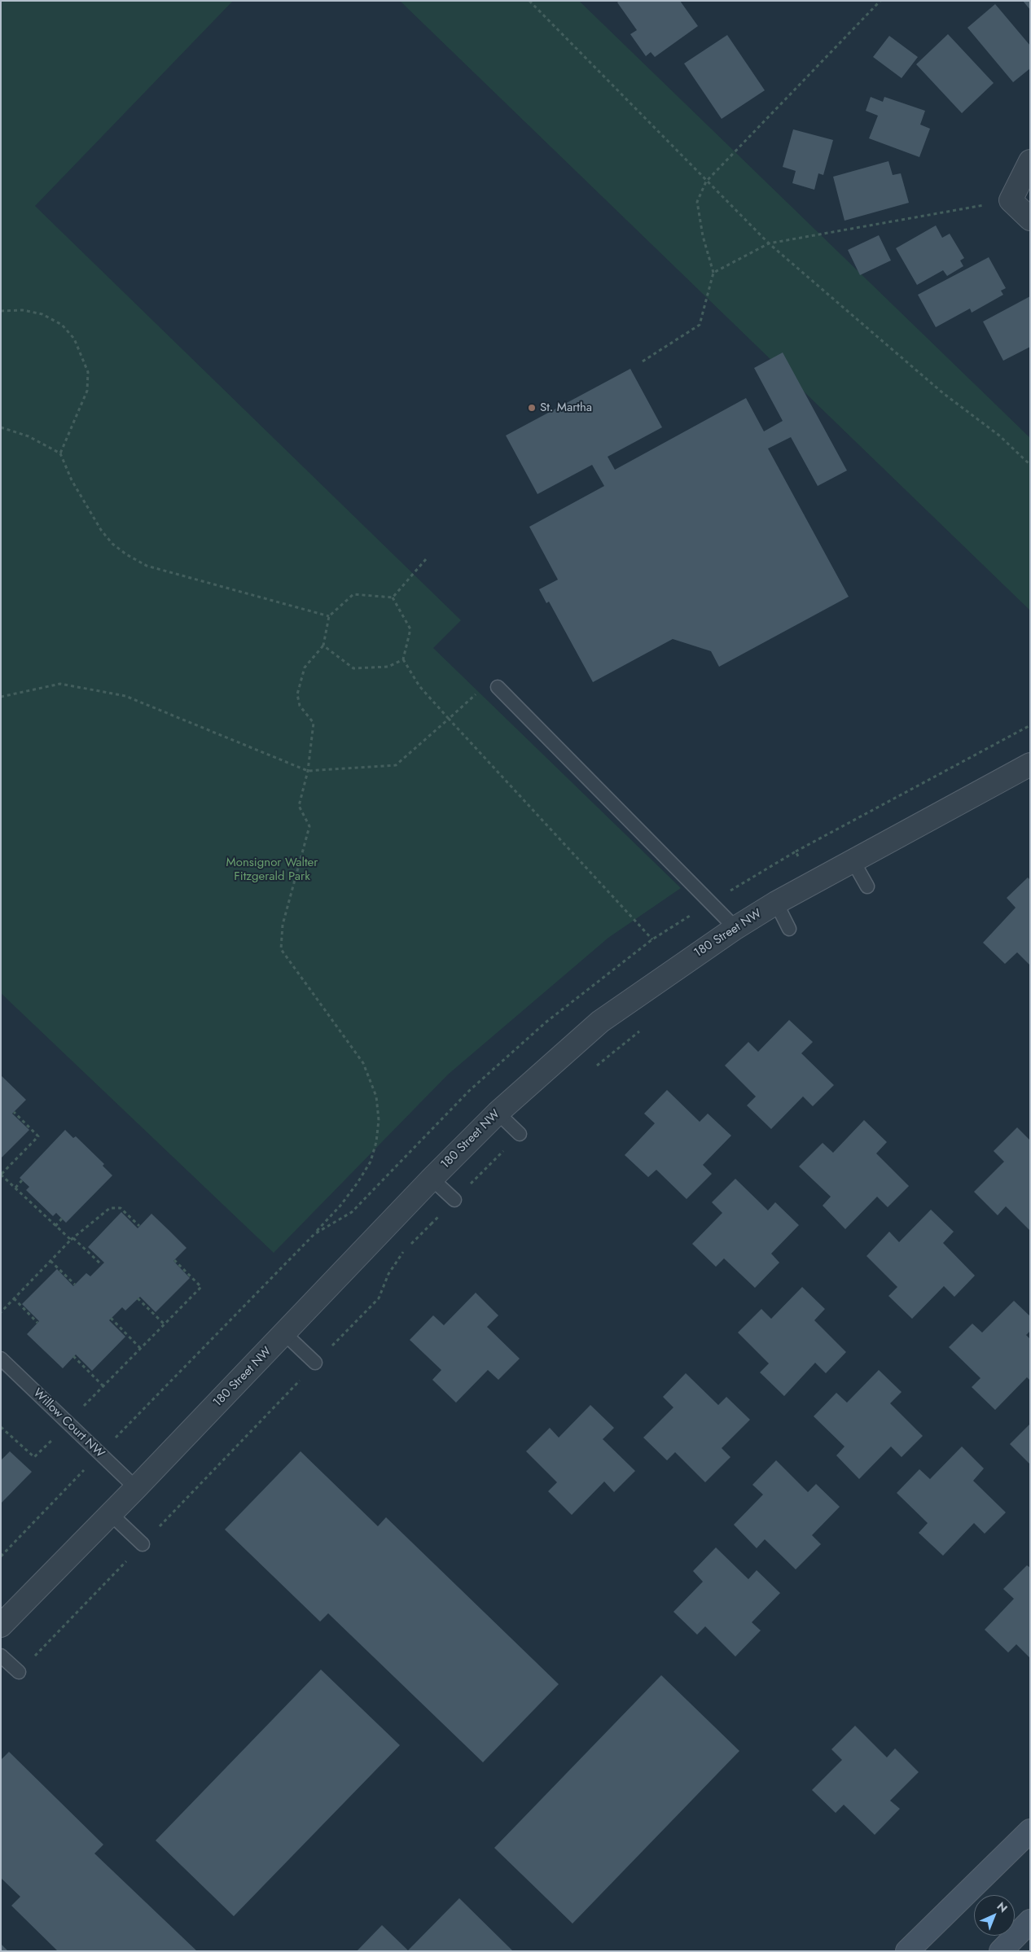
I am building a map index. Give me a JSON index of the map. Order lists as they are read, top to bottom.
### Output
{
  "streets": {
    "street": ["180 Street NW"],
    "lane": ["Willow Court NW"]
  },
  "crossings": [
    ["180 Street NW", "Willow Court NW"]
  ],
  "parks": ["Monsignor Walter Fitzgerald Park"],
  "places": ["St. Martha"],
  "north": "top right"
}
